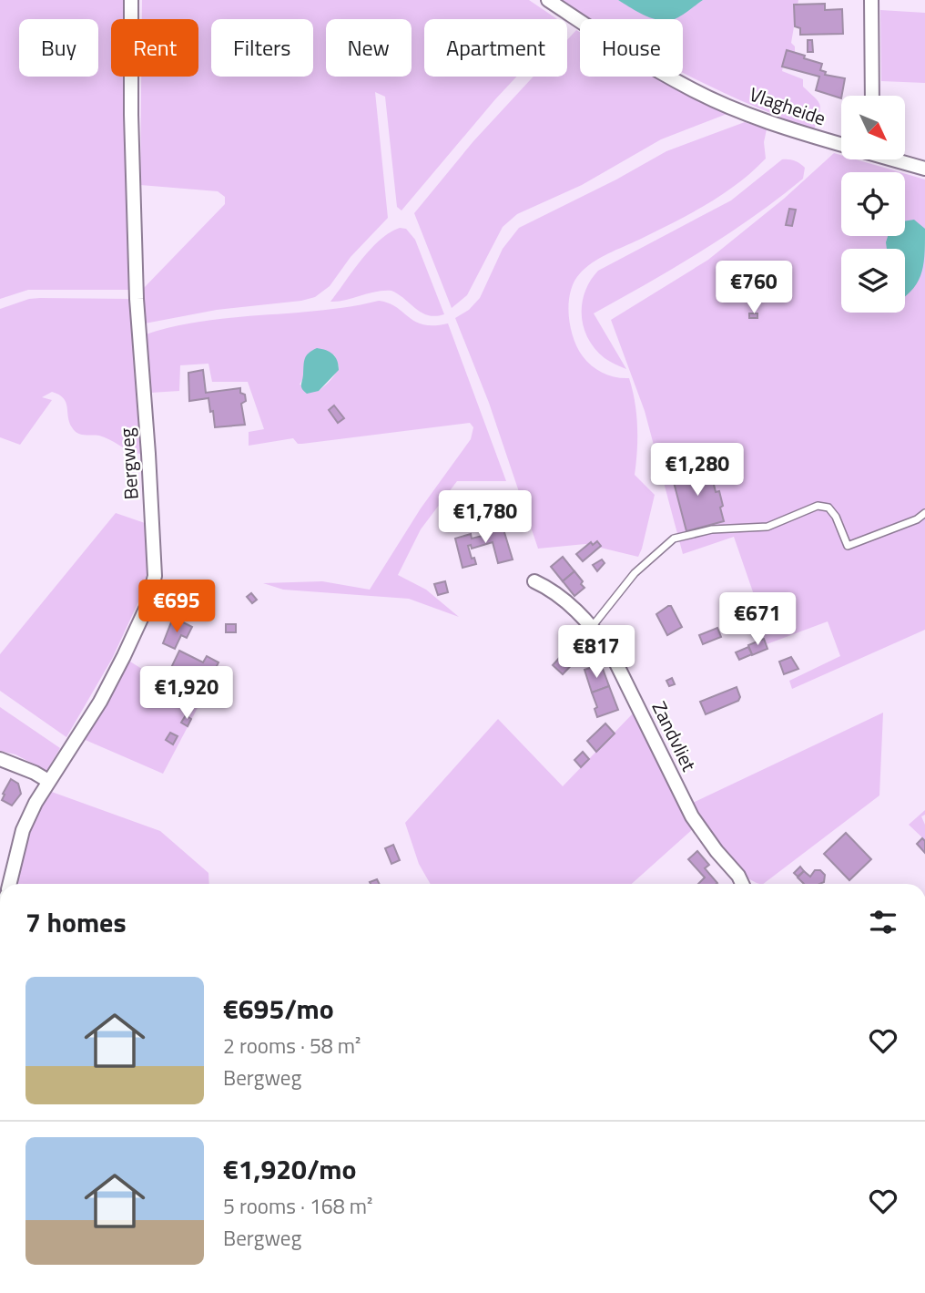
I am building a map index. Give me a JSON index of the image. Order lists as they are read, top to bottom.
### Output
{
  "streets": {
    "street": ["Vlagheide", "Bergweg", "Zandvliet"]
  },
  "north": "bottom right",
  "page": {
    "chip": [
      "Buy",
      "Rent",
      "Filters",
      "New",
      "Apartment",
      "House"
    ],
    "price": [
      "€760",
      "€1,280",
      "€1,780",
      "€695",
      "€671",
      "€817",
      "€1,920"
    ],
    "heading": "7 homes",
    "list": [
      {
        "name": "€695/mo",
        "note": "2 rooms · 58 m² · Bergweg"
      },
      {
        "name": "€1,920/mo",
        "note": "5 rooms · 168 m² · Bergweg"
      }
    ]
  }
}
